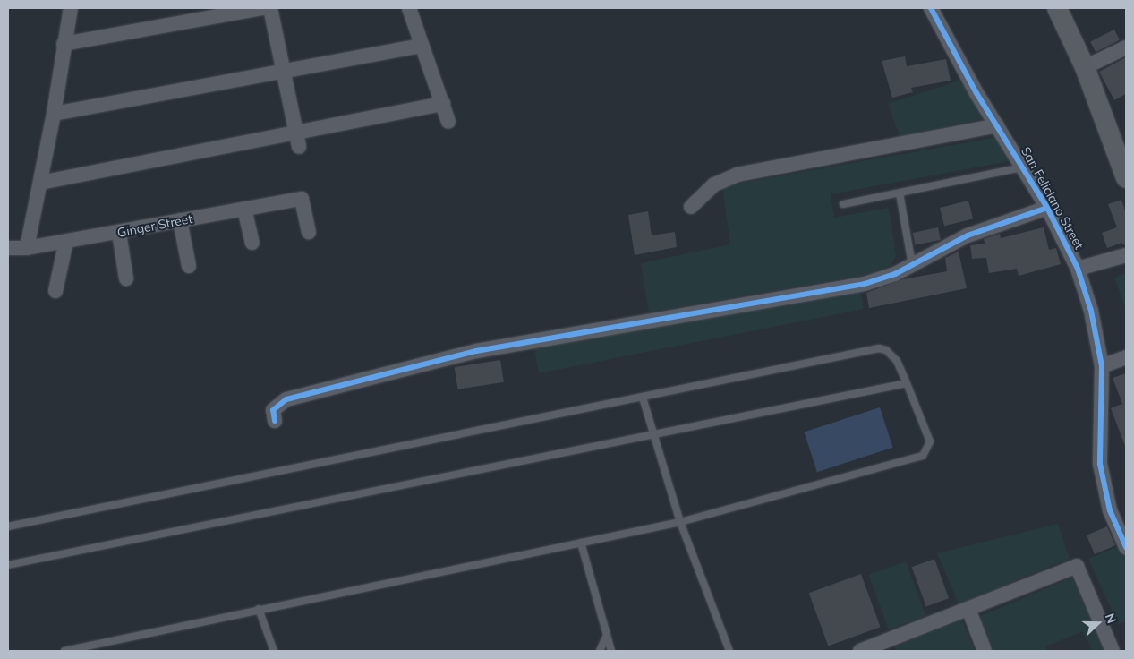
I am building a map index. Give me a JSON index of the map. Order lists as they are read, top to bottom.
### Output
{
  "streets": {
    "street": ["San Feliciano Street", "Ginger Street"]
  },
  "north": "right"
}
